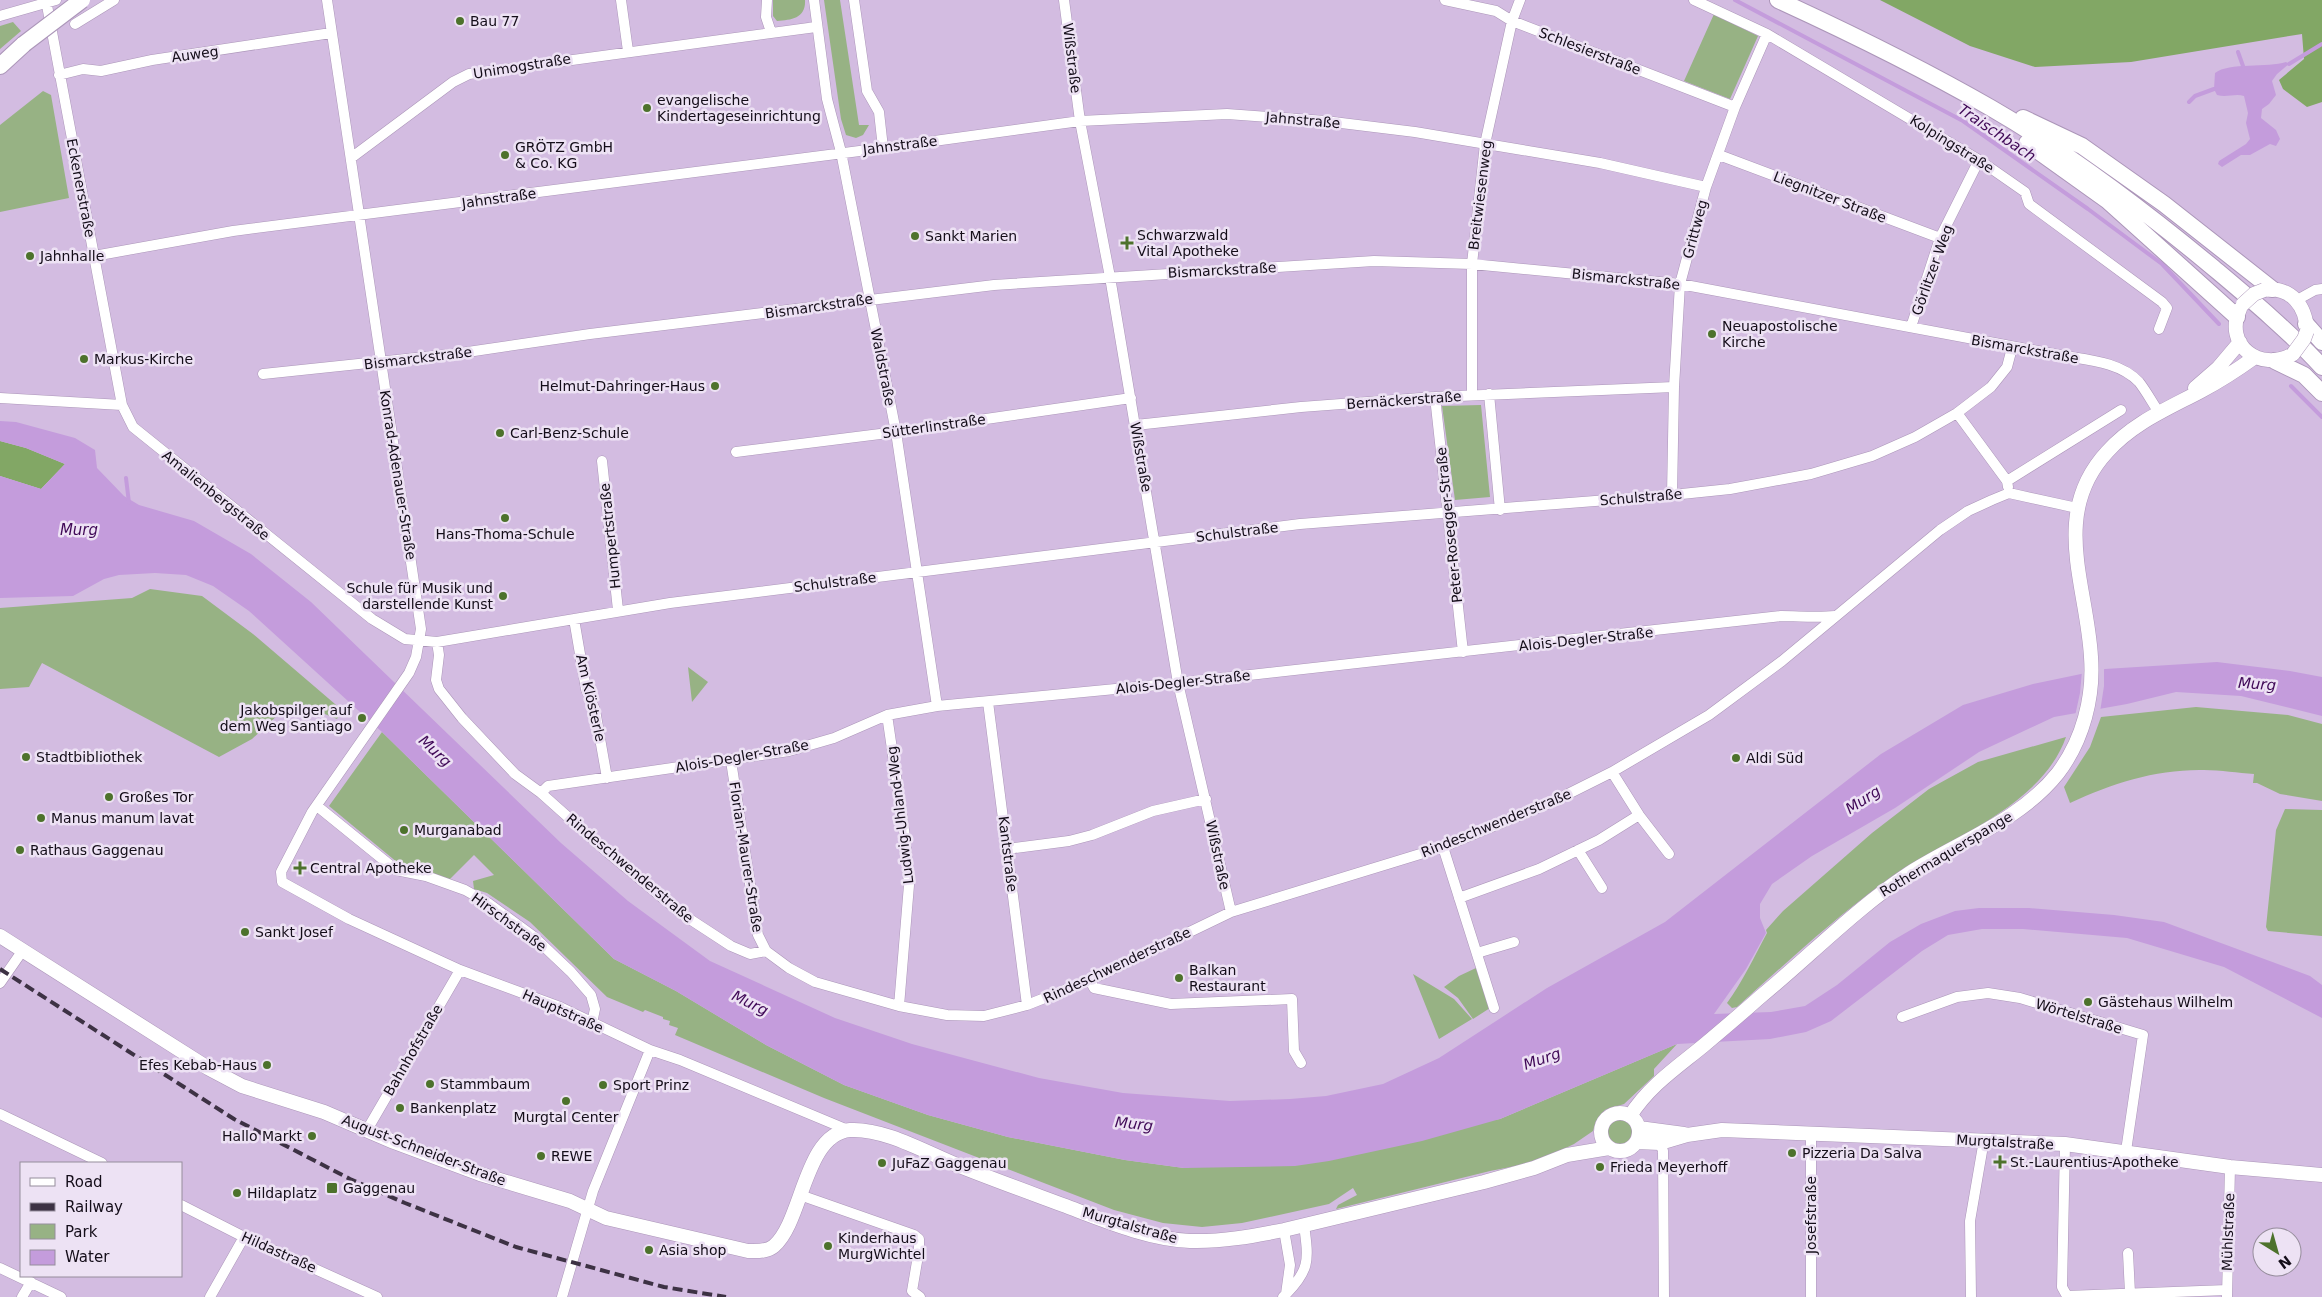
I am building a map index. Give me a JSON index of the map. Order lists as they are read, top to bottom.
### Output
{
  "streets": {
    "street": [
      "Schlesierstraße",
      "Auweg",
      "Wißstraße",
      "Unimogstraße",
      "Jahnstraße",
      "Kolpingstraße",
      "Eckenerstraße",
      "Breitwiesenweg",
      "Liegnitzer Straße",
      "Grittweg",
      "Bismarckstraße",
      "Görlitzer Weg",
      "Waldstraße",
      "Bernäckerstraße",
      "Sütterlinstraße",
      "Konrad-Adenauer-Straße",
      "Amalienbergstraße",
      "Schulstraße",
      "Peter-Rosegger-Straße",
      "Humpertstraße",
      "Alois-Degler-Straße",
      "Am Klösterle",
      "Ludwig-Uhland-Weg",
      "Rindeschwenderstraße",
      "Kantstraße",
      "Rothermaquerspange",
      "Florian-Maurer-Straße",
      "Hirschstraße",
      "Hauptstraße",
      "Wörtelstraße",
      "Bahnhofstraße",
      "Murgtalstraße",
      "August-Schneider-Straße",
      "Josefstraße",
      "Mühlstraße",
      "Hildastraße"
    ]
  },
  "crossings": [
    ["Schlesierstraße", "Breitwiesenweg"],
    ["Schlesierstraße", "Grittweg"],
    ["Auweg", "Eckenerstraße"],
    ["Auweg", "Konrad-Adenauer-Straße"],
    ["Wißstraße", "Jahnstraße"],
    ["Wißstraße", "Bismarckstraße"],
    ["Wißstraße", "Bernäckerstraße"],
    ["Wißstraße", "Sütterlinstraße"],
    ["Wißstraße", "Schulstraße"],
    ["Wißstraße", "Alois-Degler-Straße"],
    ["Wißstraße", "Rindeschwenderstraße"],
    ["Unimogstraße", "Waldstraße"],
    ["Unimogstraße", "Konrad-Adenauer-Straße"],
    ["Jahnstraße", "Eckenerstraße"],
    ["Jahnstraße", "Breitwiesenweg"],
    ["Jahnstraße", "Grittweg"],
    ["Jahnstraße", "Waldstraße"],
    ["Jahnstraße", "Konrad-Adenauer-Straße"],
    ["Kolpingstraße", "Grittweg"],
    ["Kolpingstraße", "Görlitzer Weg"],
    ["Eckenerstraße", "Amalienbergstraße"],
    ["Breitwiesenweg", "Bismarckstraße"],
    ["Breitwiesenweg", "Bernäckerstraße"],
    ["Liegnitzer Straße", "Grittweg"],
    ["Liegnitzer Straße", "Görlitzer Weg"],
    ["Grittweg", "Bismarckstraße"],
    ["Grittweg", "Bernäckerstraße"],
    ["Grittweg", "Schulstraße"],
    ["Bismarckstraße", "Görlitzer Weg"],
    ["Bismarckstraße", "Waldstraße"],
    ["Bismarckstraße", "Konrad-Adenauer-Straße"],
    ["Bismarckstraße", "Schulstraße"],
    ["Bismarckstraße", "Rothermaquerspange"],
    ["Waldstraße", "Sütterlinstraße"],
    ["Waldstraße", "Schulstraße"],
    ["Waldstraße", "Alois-Degler-Straße"],
    ["Bernäckerstraße", "Peter-Rosegger-Straße"],
    ["Konrad-Adenauer-Straße", "Amalienbergstraße"],
    ["Konrad-Adenauer-Straße", "Schulstraße"],
    ["Konrad-Adenauer-Straße", "Hirschstraße"],
    ["Konrad-Adenauer-Straße", "Hauptstraße"],
    ["Amalienbergstraße", "Schulstraße"],
    ["Schulstraße", "Peter-Rosegger-Straße"],
    ["Schulstraße", "Humpertstraße"],
    ["Schulstraße", "Am Klösterle"],
    ["Schulstraße", "Rindeschwenderstraße"],
    ["Peter-Rosegger-Straße", "Alois-Degler-Straße"],
    ["Alois-Degler-Straße", "Am Klösterle"],
    ["Alois-Degler-Straße", "Ludwig-Uhland-Weg"],
    ["Alois-Degler-Straße", "Rindeschwenderstraße"],
    ["Alois-Degler-Straße", "Kantstraße"],
    ["Alois-Degler-Straße", "Florian-Maurer-Straße"],
    ["Ludwig-Uhland-Weg", "Rindeschwenderstraße"],
    ["Rindeschwenderstraße", "Kantstraße"],
    ["Rindeschwenderstraße", "Florian-Maurer-Straße"],
    ["Rothermaquerspange", "Murgtalstraße"],
    ["Hirschstraße", "Hauptstraße"],
    ["Hauptstraße", "Bahnhofstraße"],
    ["Hauptstraße", "Murgtalstraße"],
    ["Hauptstraße", "August-Schneider-Straße"],
    ["Wörtelstraße", "Murgtalstraße"],
    ["Bahnhofstraße", "August-Schneider-Straße"],
    ["Murgtalstraße", "August-Schneider-Straße"],
    ["Murgtalstraße", "Josefstraße"],
    ["Murgtalstraße", "Mühlstraße"]
  ],
  "water": ["Traischbach", "Murg"],
  "places": {
    "other": [
      "Bau 77",
      "evangelische Kindertageseinrichtung",
      "GRÖTZ GmbH & Co. KG",
      "Sankt Marien",
      "Jahnhalle",
      "Neuapostolische Kirche",
      "Markus-Kirche",
      "Helmut-Dahringer-Haus",
      "Carl-Benz-Schule",
      "Hans-Thoma-Schule",
      "Schule für Musik und darstellende Kunst",
      "Jakobspilger auf dem Weg Santiago",
      "Stadtbibliothek",
      "Aldi Süd",
      "Großes Tor",
      "Manus manum lavat",
      "Murganabad",
      "Rathaus Gaggenau",
      "Sankt Josef",
      "Balkan Restaurant",
      "Gästehaus Wilhelm",
      "Efes Kebab-Haus",
      "Stammbaum",
      "Sport Prinz",
      "Murgtal Center",
      "Bankenplatz",
      "Hallo Markt",
      "Pizzeria Da Salva",
      "REWE",
      "JuFaZ Gaggenau",
      "Frieda Meyerhoff",
      "Hildaplatz",
      "Kinderhaus MurgWichtel",
      "Asia shop"
    ],
    "health": ["Schwarzwald Vital Apotheke", "Central Apotheke", "St.-Laurentius-Apotheke"],
    "transit": ["Gaggenau"]
  },
  "legend": [
    "Road",
    "Railway",
    "Park",
    "Water"
  ],
  "north": "bottom right"
}
